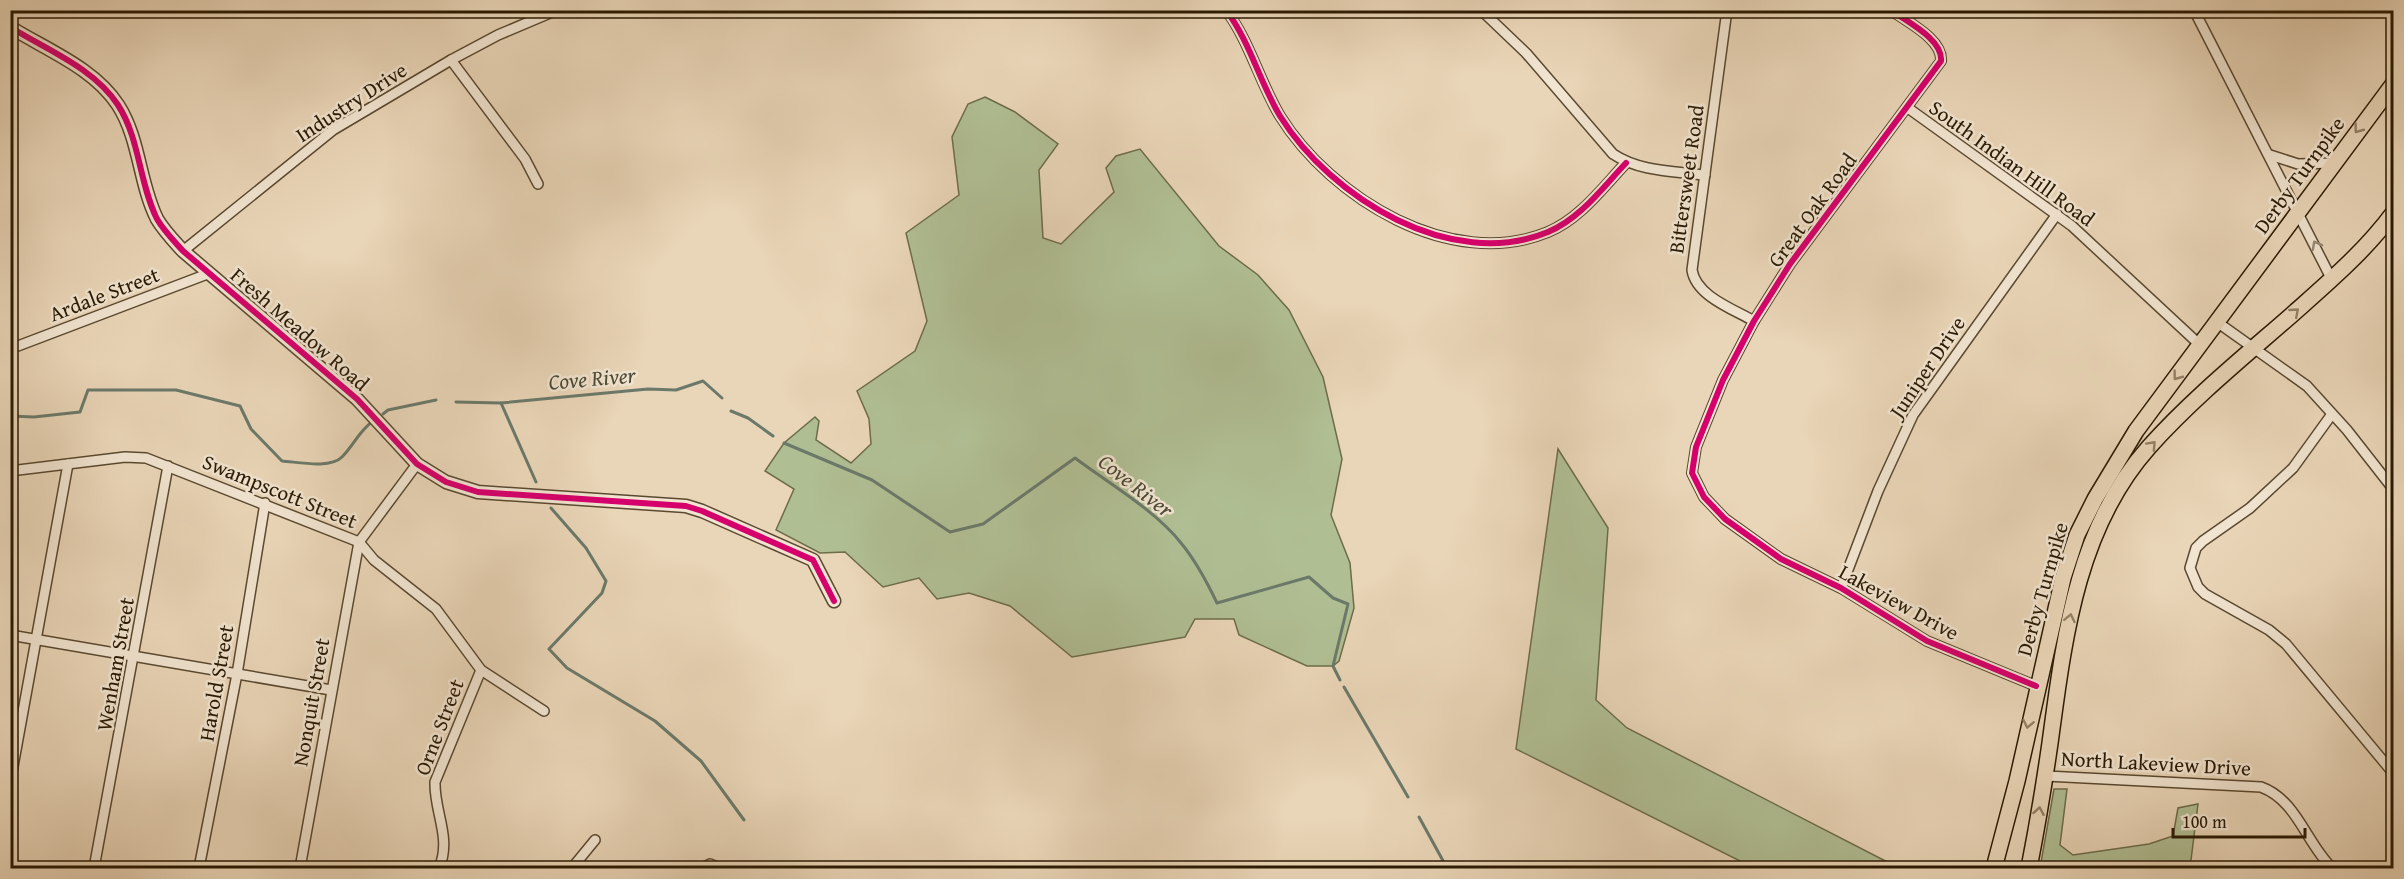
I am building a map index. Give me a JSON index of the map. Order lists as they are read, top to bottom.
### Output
{
  "streets": {
    "highway": ["Derby Turnpike"],
    "street": [
      "Industry Drive",
      "South Indian Hill Road",
      "Bittersweet Road",
      "Great Oak Road",
      "Ardale Street",
      "Fresh Meadow Road",
      "Juniper Drive",
      "Swampscott Street",
      "Lakeview Drive",
      "Wenham Street",
      "Harold Street",
      "Nonquit Street",
      "Orne Street",
      "North Lakeview Drive"
    ]
  },
  "crossings": [
    ["Industry Drive", "Fresh Meadow Road"],
    ["South Indian Hill Road", "Derby Turnpike"],
    ["South Indian Hill Road", "Great Oak Road"],
    ["South Indian Hill Road", "Juniper Drive"],
    ["Derby Turnpike", "Lakeview Drive"],
    ["Derby Turnpike", "North Lakeview Drive"],
    ["Bittersweet Road", "Great Oak Road"],
    ["Great Oak Road", "Lakeview Drive"],
    ["Ardale Street", "Fresh Meadow Road"],
    ["Juniper Drive", "Lakeview Drive"],
    ["Swampscott Street", "Wenham Street"],
    ["Swampscott Street", "Harold Street"],
    ["Swampscott Street", "Nonquit Street"],
    ["Swampscott Street", "Orne Street"]
  ],
  "water": ["Cove River"],
  "scale_bar": "100 m"
}
